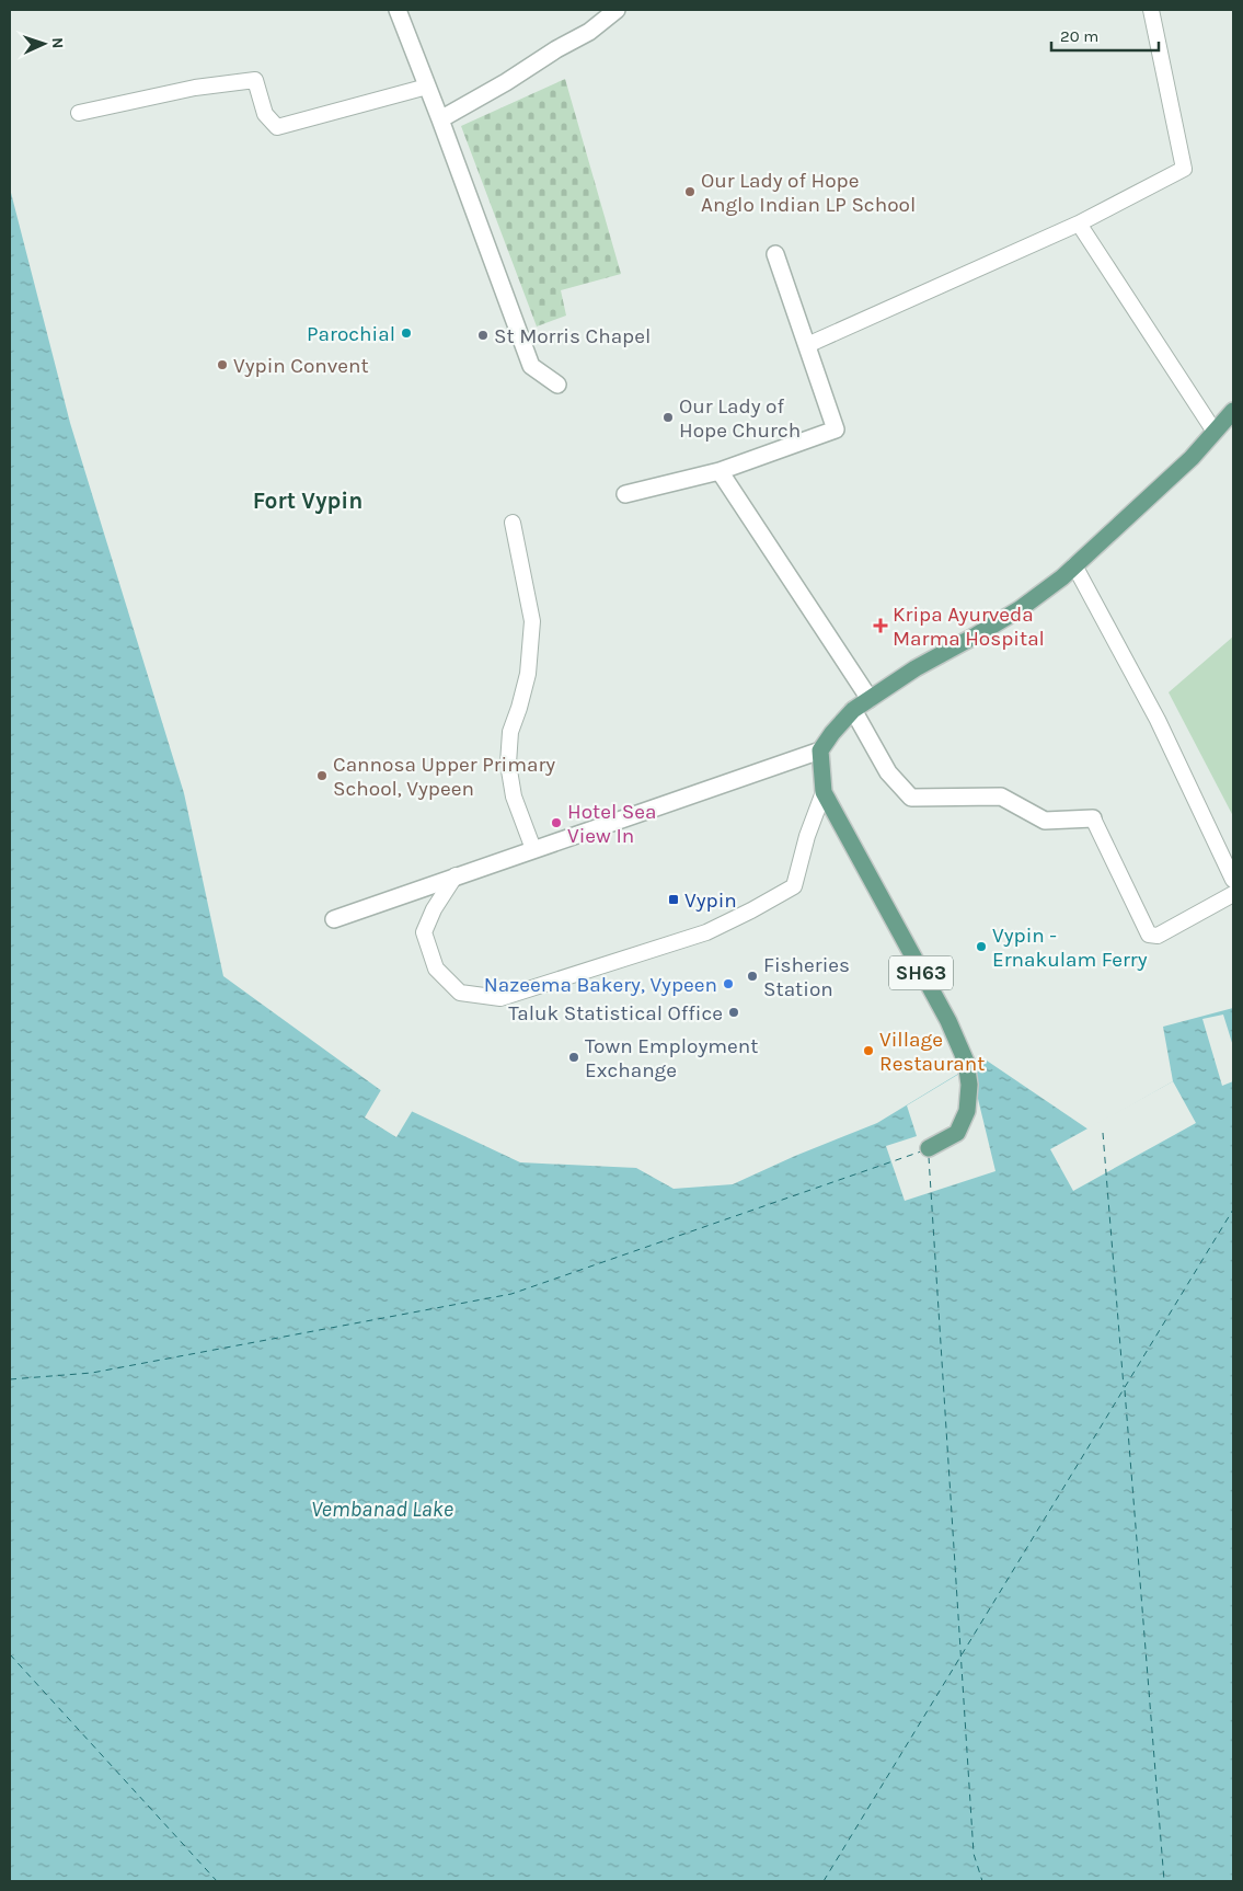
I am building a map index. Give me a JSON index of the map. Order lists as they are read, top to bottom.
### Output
{
  "streets": {
    "main road": ["SH63"]
  },
  "districts": ["Fort Vypin"],
  "water": ["Vembanad Lake"],
  "places": {
    "other": [
      "Our Lady of Hope Anglo Indian LP School",
      "Parochial",
      "St Morris Chapel",
      "Vypin Convent",
      "Our Lady of Hope Church",
      "Cannosa Upper Primary School, Vypeen",
      "Hotel Sea View In",
      "Vypin - Ernakulam Ferry",
      "Fisheries Station",
      "Nazeema Bakery, Vypeen",
      "Taluk Statistical Office",
      "Village Restaurant",
      "Town Employment Exchange"
    ],
    "health": ["Kripa Ayurveda Marma Hospital"],
    "transit": ["Vypin"]
  },
  "scale_bar": "20 m",
  "north": "right"
}
